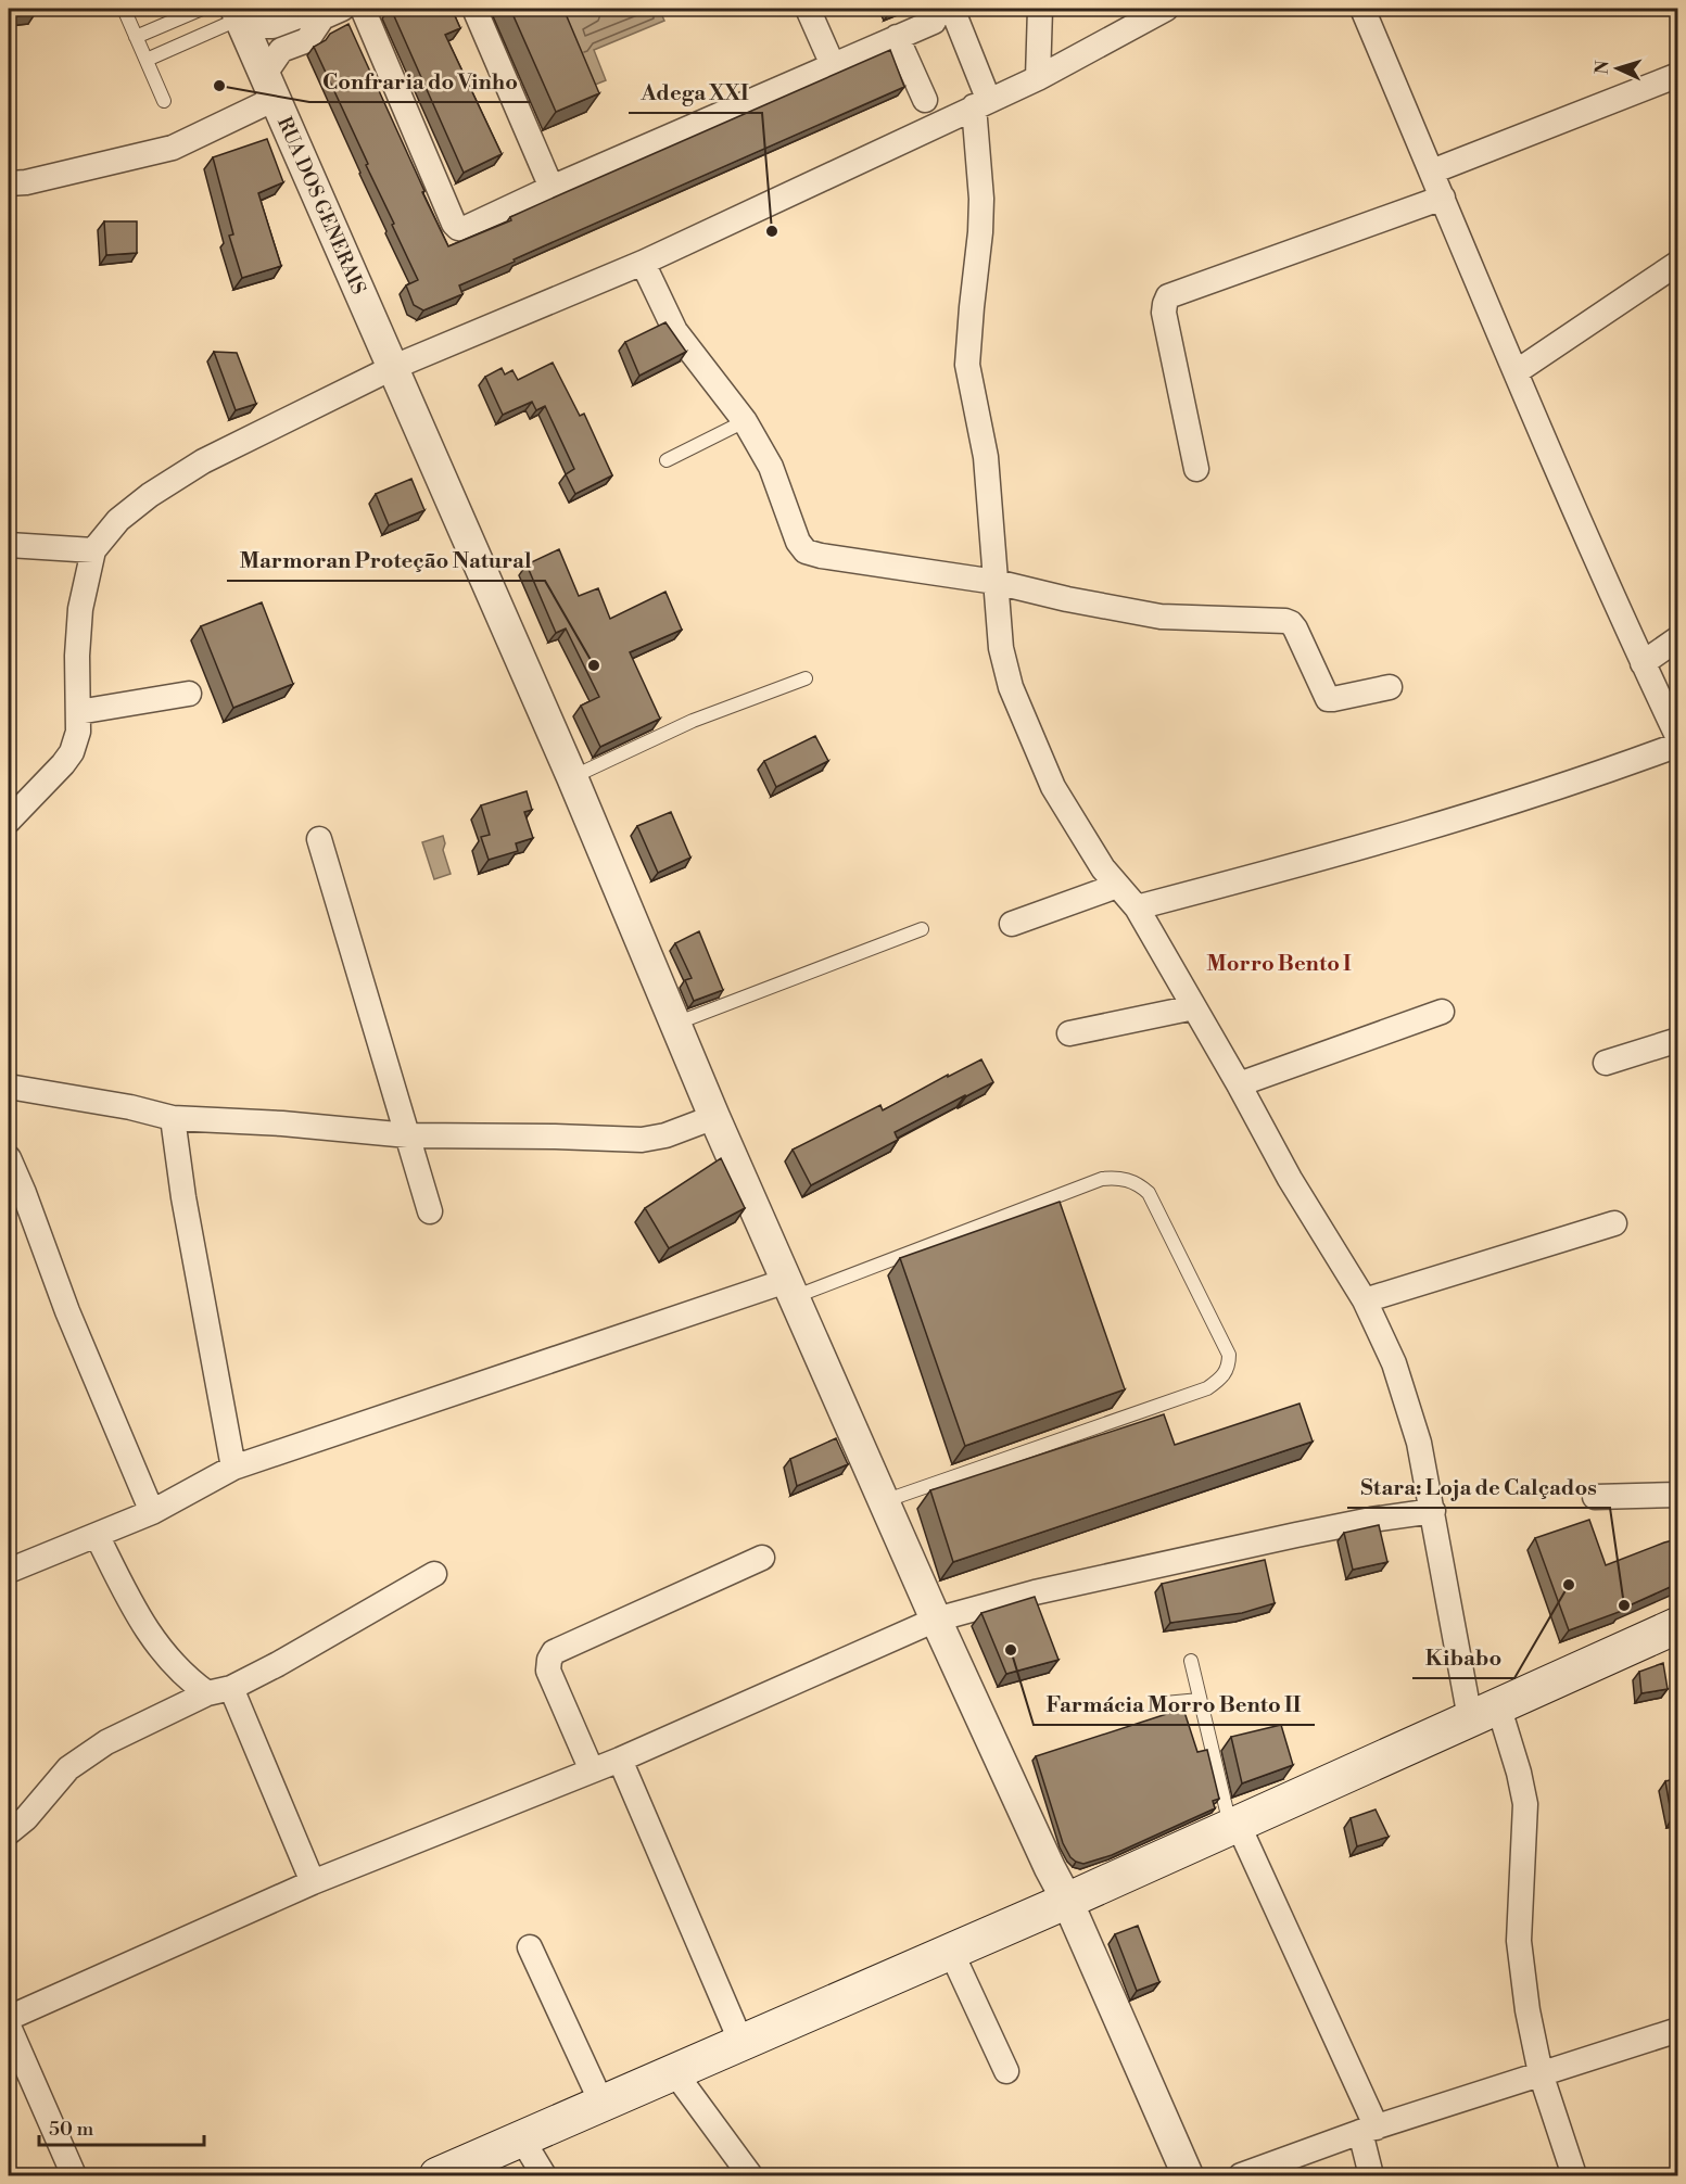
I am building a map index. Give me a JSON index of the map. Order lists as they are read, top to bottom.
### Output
{
  "streets": {
    "street": ["RUA DOS GENERAIS"]
  },
  "districts": ["Morro Bento I"],
  "places": [
    "Confraria do Vinho",
    "Adega XXI",
    "Marmoran Proteção Natural",
    "Kibabo",
    "Stara: Loja de Calçados",
    "Farmácia Morro Bento II"
  ],
  "scale_bar": "50 m",
  "north": "left"
}
